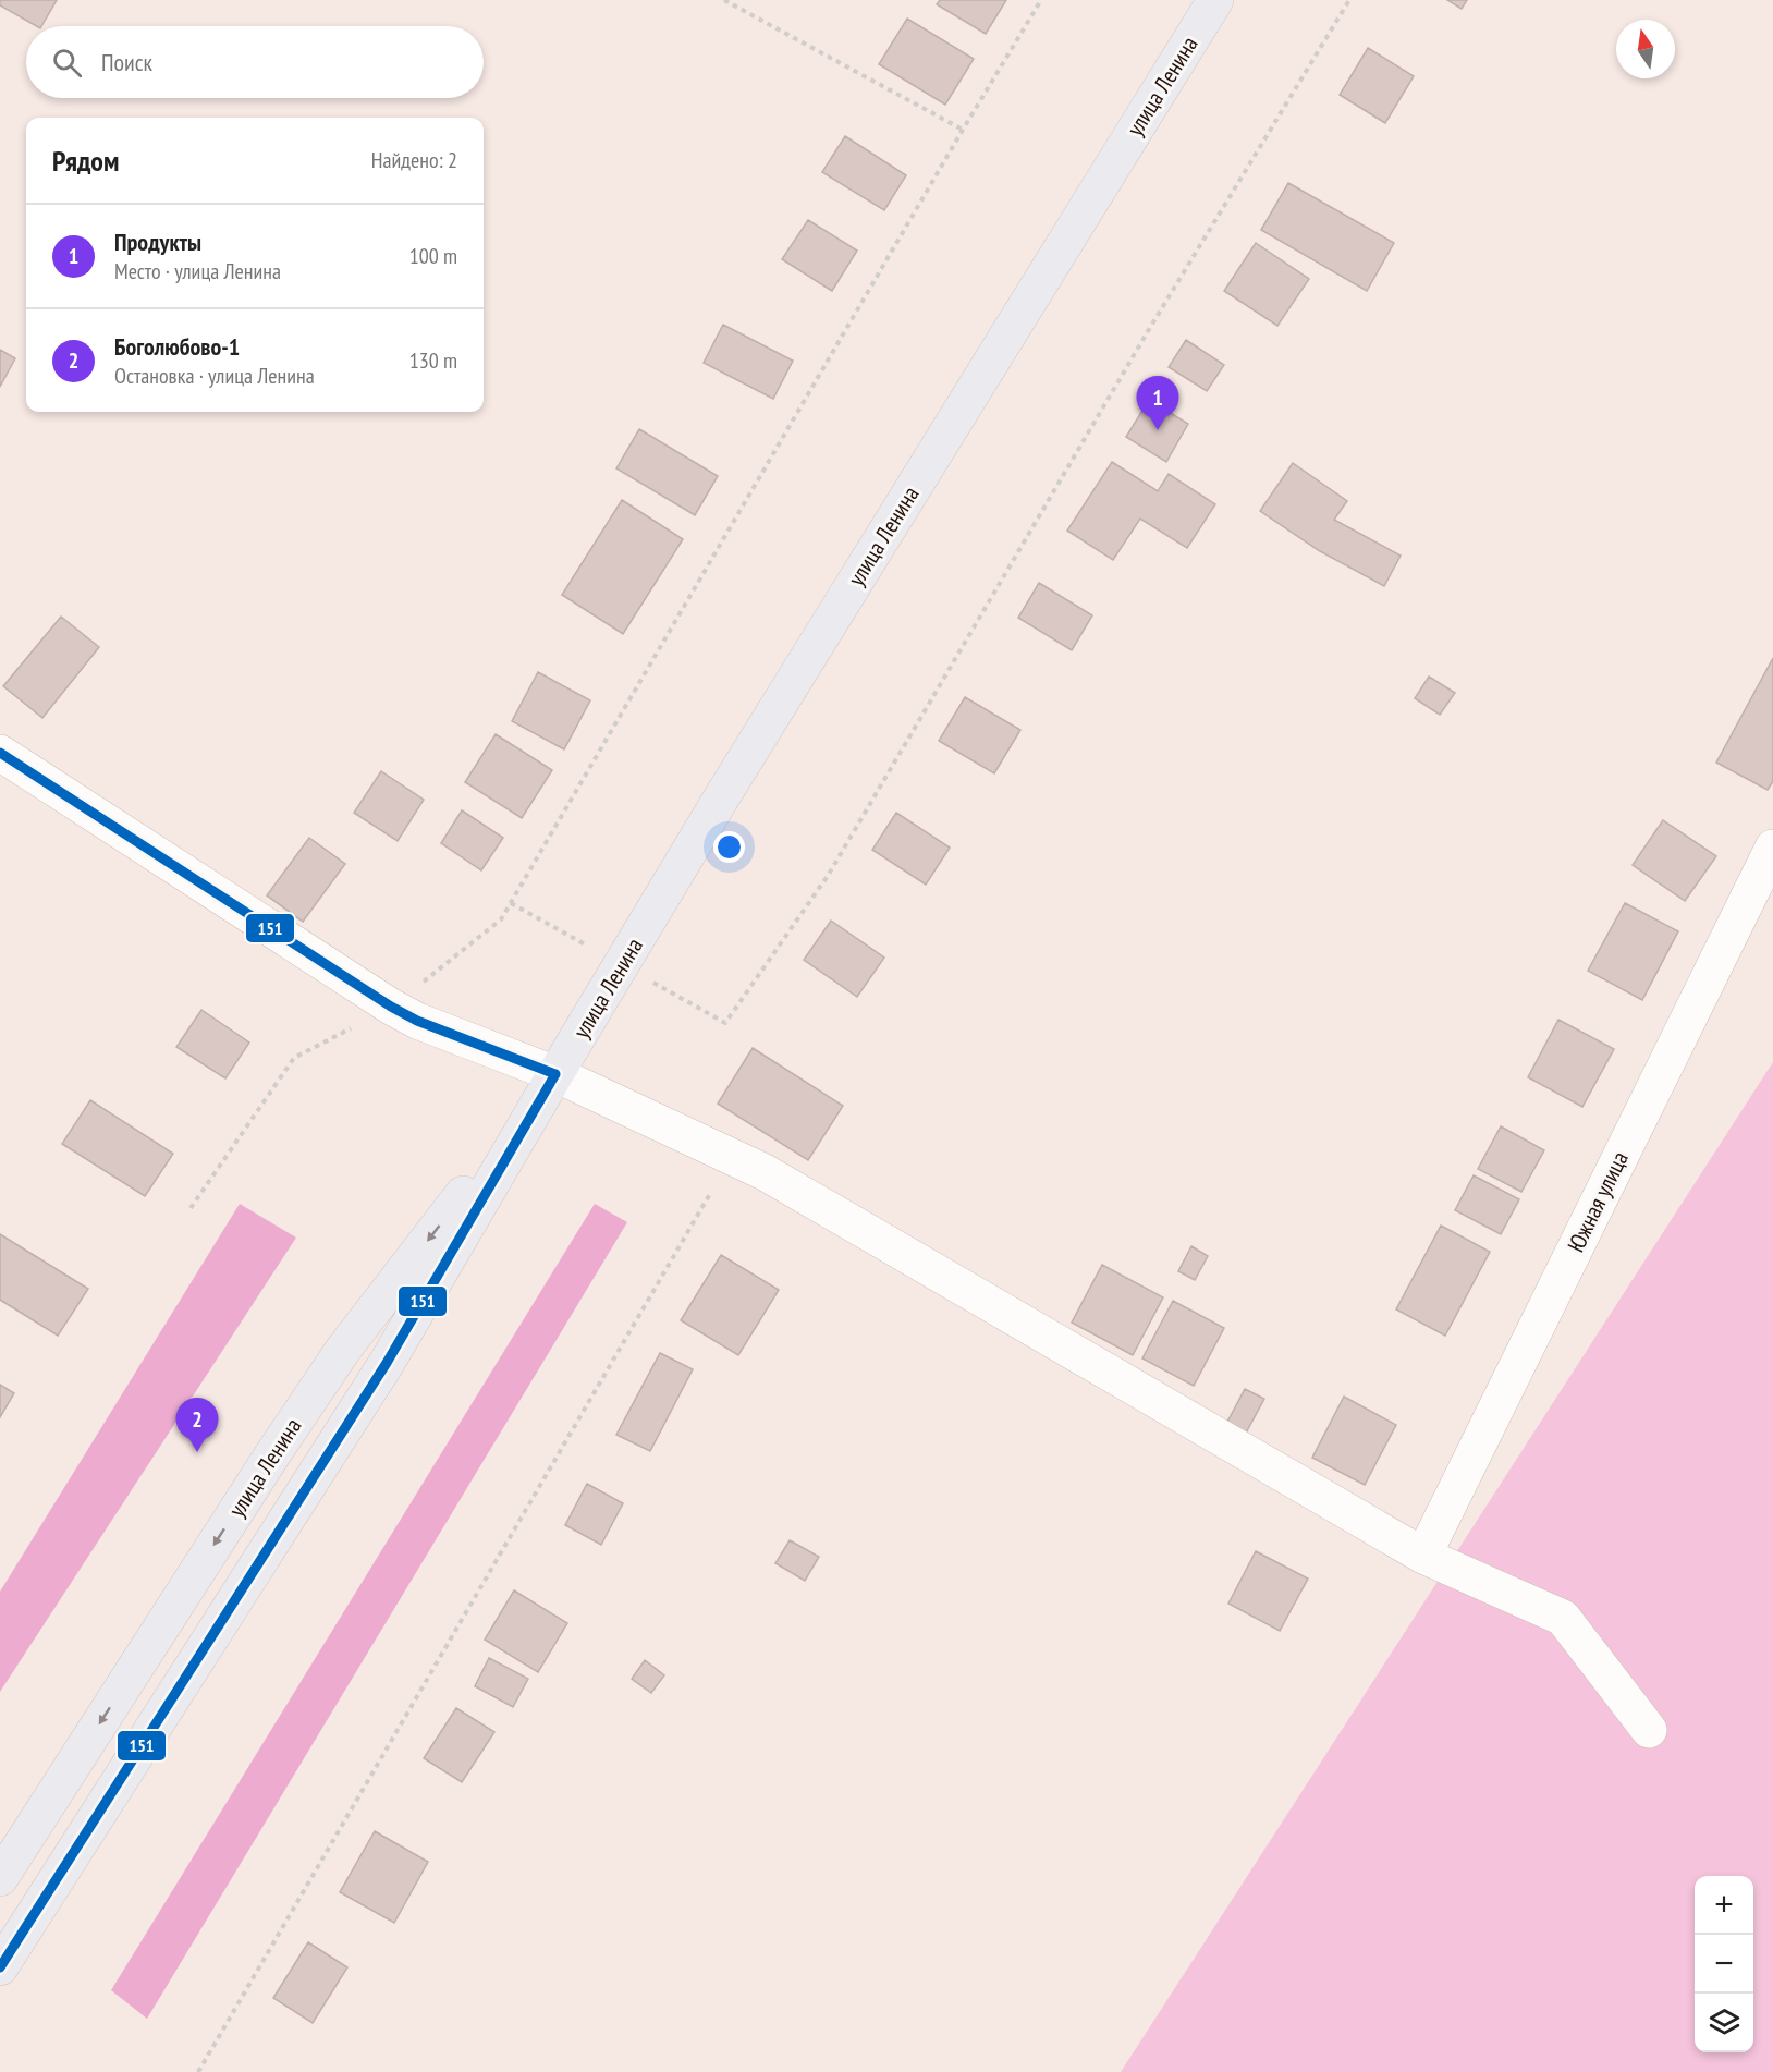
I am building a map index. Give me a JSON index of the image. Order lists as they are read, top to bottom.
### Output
{
  "streets": {
    "highway": ["улица Ленина"],
    "street": ["Южная улица"]
  },
  "lines": ["transit line 151"],
  "north": "top",
  "page": {
    "search": "Поиск",
    "heading": ["Рядом", "Найдено: 2"],
    "list": [
      {
        "mark": "1",
        "name": "Продукты",
        "note": "Место · улица Ленина",
        "value": "100 m"
      },
      {
        "mark": "2",
        "name": "Боголюбово-1",
        "note": "Остановка · улица Ленина",
        "value": "130 m"
      }
    ],
    "pins": ["1", "2"],
    "map_buttons": ["+", "−"]
  }
}
